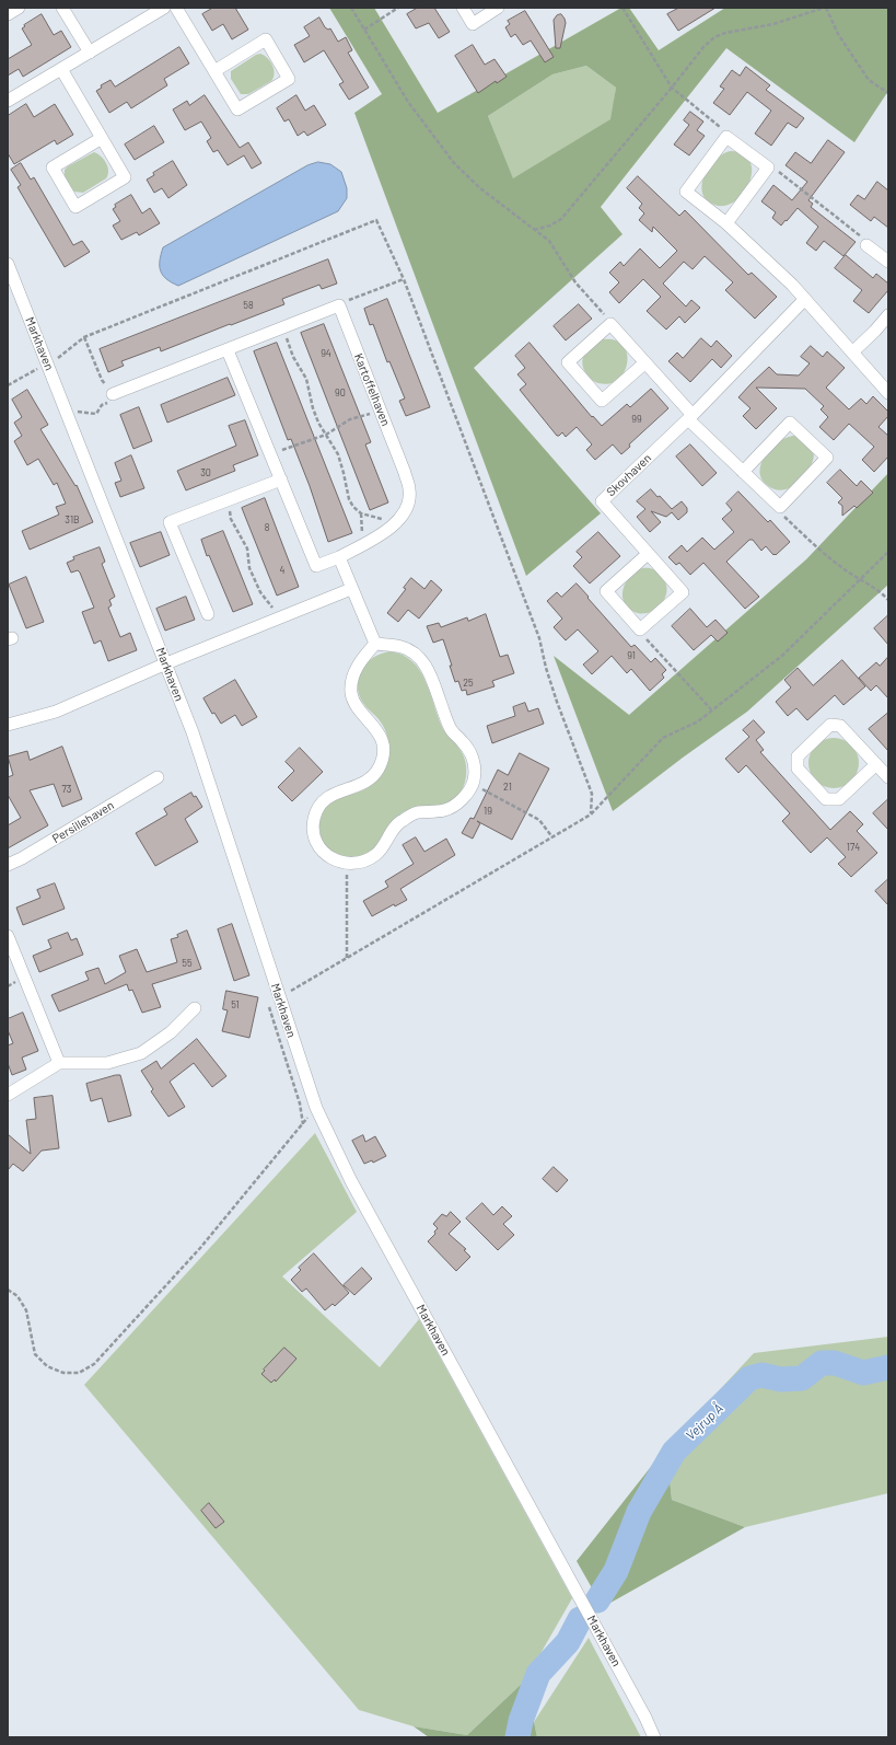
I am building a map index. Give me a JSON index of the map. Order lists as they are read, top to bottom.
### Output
{
  "streets": {
    "street": [
      "Markhaven",
      "Kartoffelhaven",
      "Skovhaven",
      "Persillehaven"
    ]
  },
  "water": ["Vejrup Å"],
  "house_numbers": [
    "58",
    "94",
    "90",
    "99",
    "30",
    "31B",
    "8",
    "4",
    "91",
    "25",
    "21",
    "73",
    "19",
    "174",
    "55",
    "51"
  ]
}
